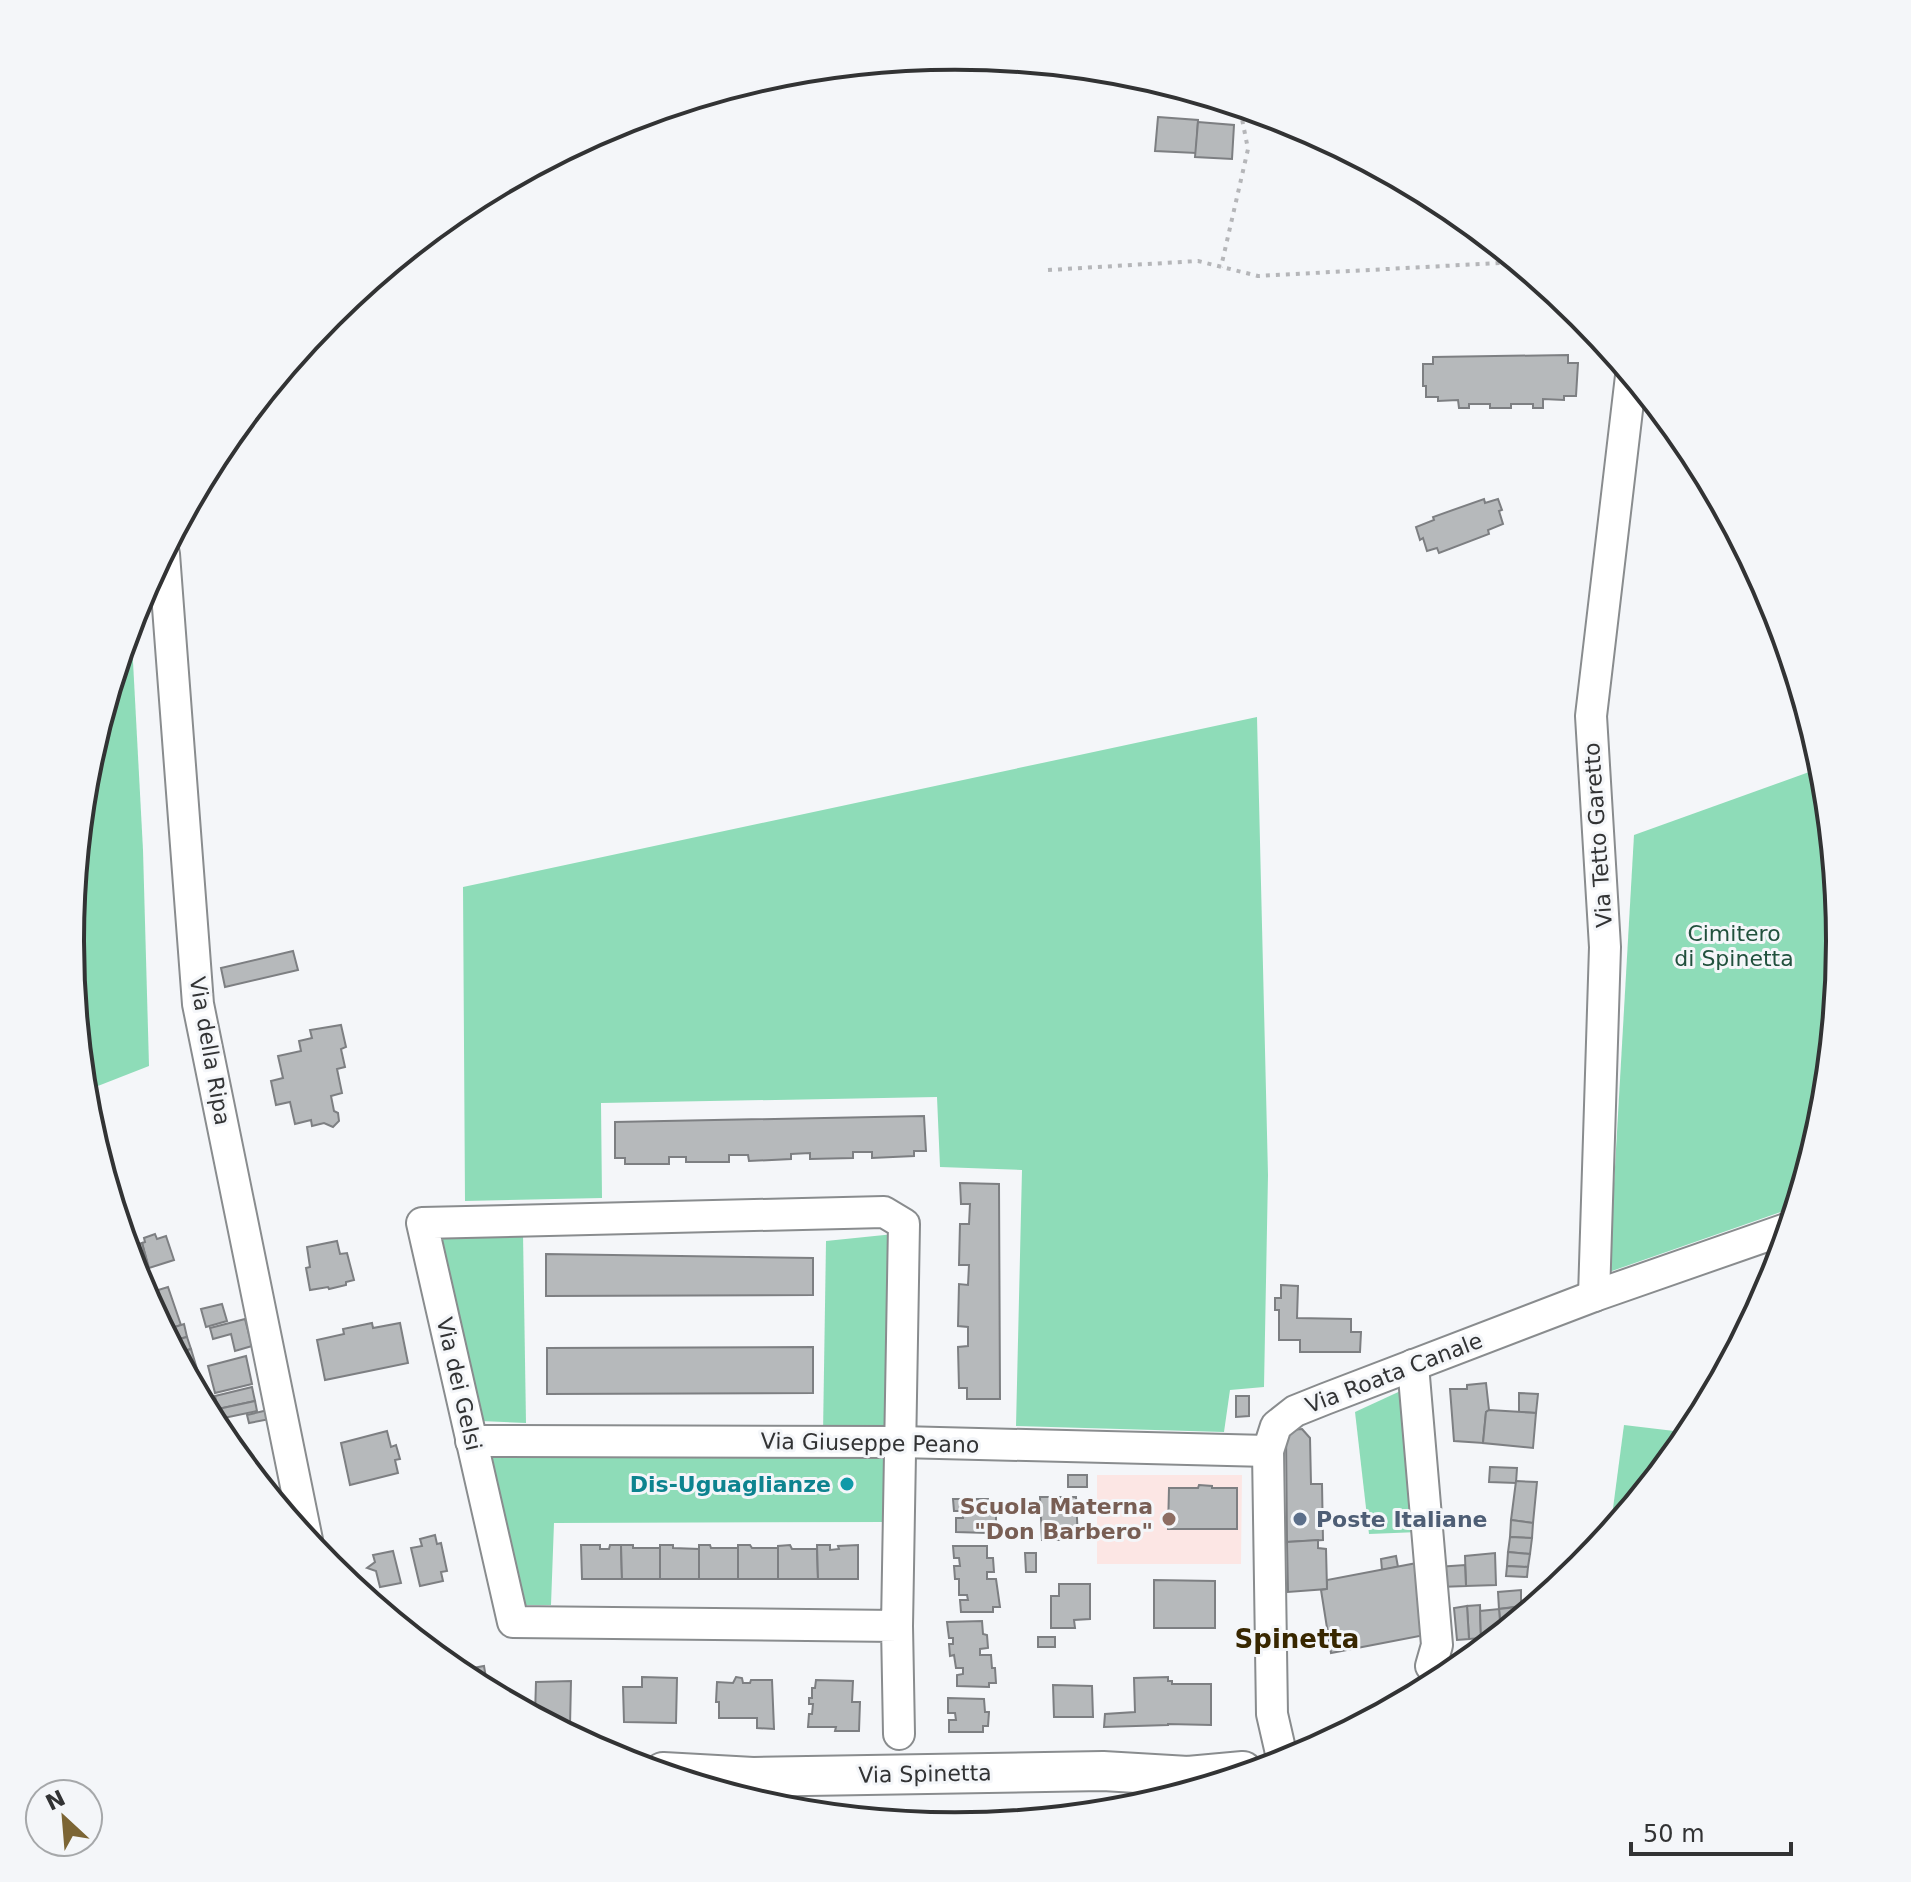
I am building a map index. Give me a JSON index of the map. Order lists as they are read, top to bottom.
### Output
{
  "streets": {
    "main road": ["Via Spinetta"],
    "street": [
      "Via Tetto Garetto",
      "Via della Ripa",
      "Via Roata Canale",
      "Via dei Gelsi",
      "Via Giuseppe Peano"
    ]
  },
  "crossings": [
    ["Via Tetto Garetto", "Via Roata Canale"],
    ["Via Roata Canale", "Via Giuseppe Peano"],
    ["Via dei Gelsi", "Via Giuseppe Peano"]
  ],
  "districts": ["Spinetta"],
  "parks": ["Cimitero di Spinetta"],
  "places": ["Dis-Uguaglianze", "Scuola Materna \"Don Barbero\"", "Poste Italiane"],
  "scale_bar": "50 m",
  "north": "top left"
}
